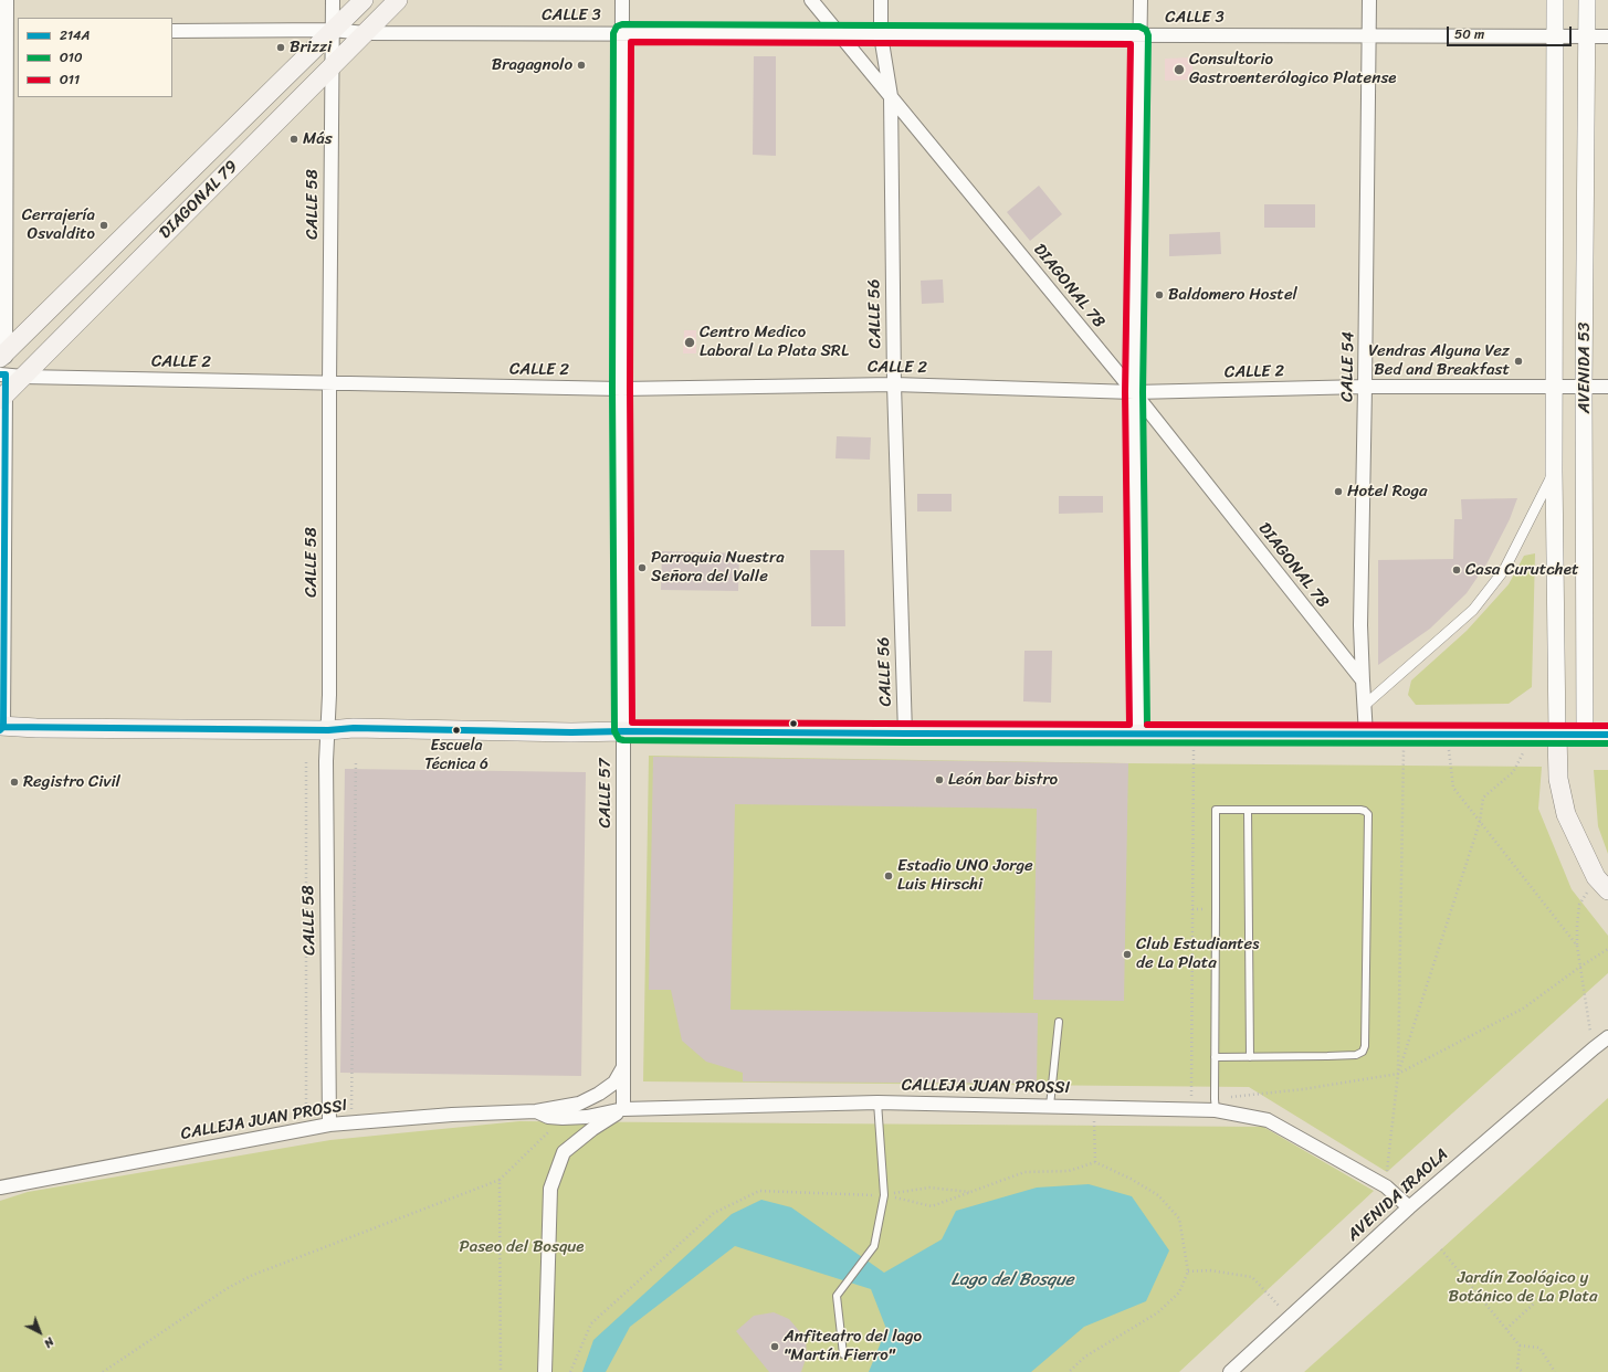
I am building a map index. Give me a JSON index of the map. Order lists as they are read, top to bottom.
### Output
{
  "streets": {
    "main road": ["DIAGONAL 79"],
    "street": [
      "CALLE 3",
      "CALLE 58",
      "DIAGONAL 78",
      "CALLE 56",
      "CALLE 2",
      "CALLE 54",
      "AVENIDA 53",
      "CALLE 57",
      "CALLEJA JUAN PROSSI",
      "AVENIDA IRAOLA"
    ]
  },
  "crossings": [
    ["CALLE 3", "DIAGONAL 79"],
    ["CALLE 3", "CALLE 58"],
    ["CALLE 3", "DIAGONAL 78"],
    ["CALLE 3", "CALLE 56"],
    ["CALLE 3", "CALLE 54"],
    ["CALLE 3", "AVENIDA 53"],
    ["CALLE 3", "CALLE 57"],
    ["DIAGONAL 79", "CALLE 58"],
    ["DIAGONAL 79", "CALLE 2"],
    ["CALLE 58", "CALLE 2"],
    ["CALLE 58", "CALLEJA JUAN PROSSI"],
    ["DIAGONAL 78", "CALLE 56"],
    ["DIAGONAL 78", "CALLE 2"],
    ["DIAGONAL 78", "CALLE 54"],
    ["CALLE 56", "CALLE 2"],
    ["CALLE 2", "CALLE 54"],
    ["CALLE 2", "AVENIDA 53"],
    ["CALLE 2", "CALLE 57"],
    ["CALLE 57", "CALLEJA JUAN PROSSI"],
    ["CALLEJA JUAN PROSSI", "AVENIDA IRAOLA"]
  ],
  "water": ["Lago del Bosque"],
  "parks": ["Paseo del Bosque", "Jardín Zoológico y Botánico de La Plata"],
  "places": [
    "Brizzi",
    "Bragagnolo",
    "Consultorio Gastroenterólogico Platense",
    "Más",
    "Cerrajería Osvaldito",
    "Baldomero Hostel",
    "Centro Medico Laboral La Plata SRL",
    "Vendras Alguna Vez Bed and Breakfast",
    "Hotel Roga",
    "Parroquia Nuestra Señora del Valle",
    "Casa Curutchet",
    "Escuela Técnica 6",
    "León bar bistro",
    "Registro Civil",
    "Estadio UNO Jorge Luis Hirschi",
    "Club Estudiantes de La Plata",
    "Anfiteatro del lago \"Martín Fierro\""
  ],
  "lines": ["transit line O10", "transit line O11", "transit line 214A"],
  "legend": ["214A", "O10", "O11"],
  "scale_bar": "50 m",
  "north": "bottom right"
}
